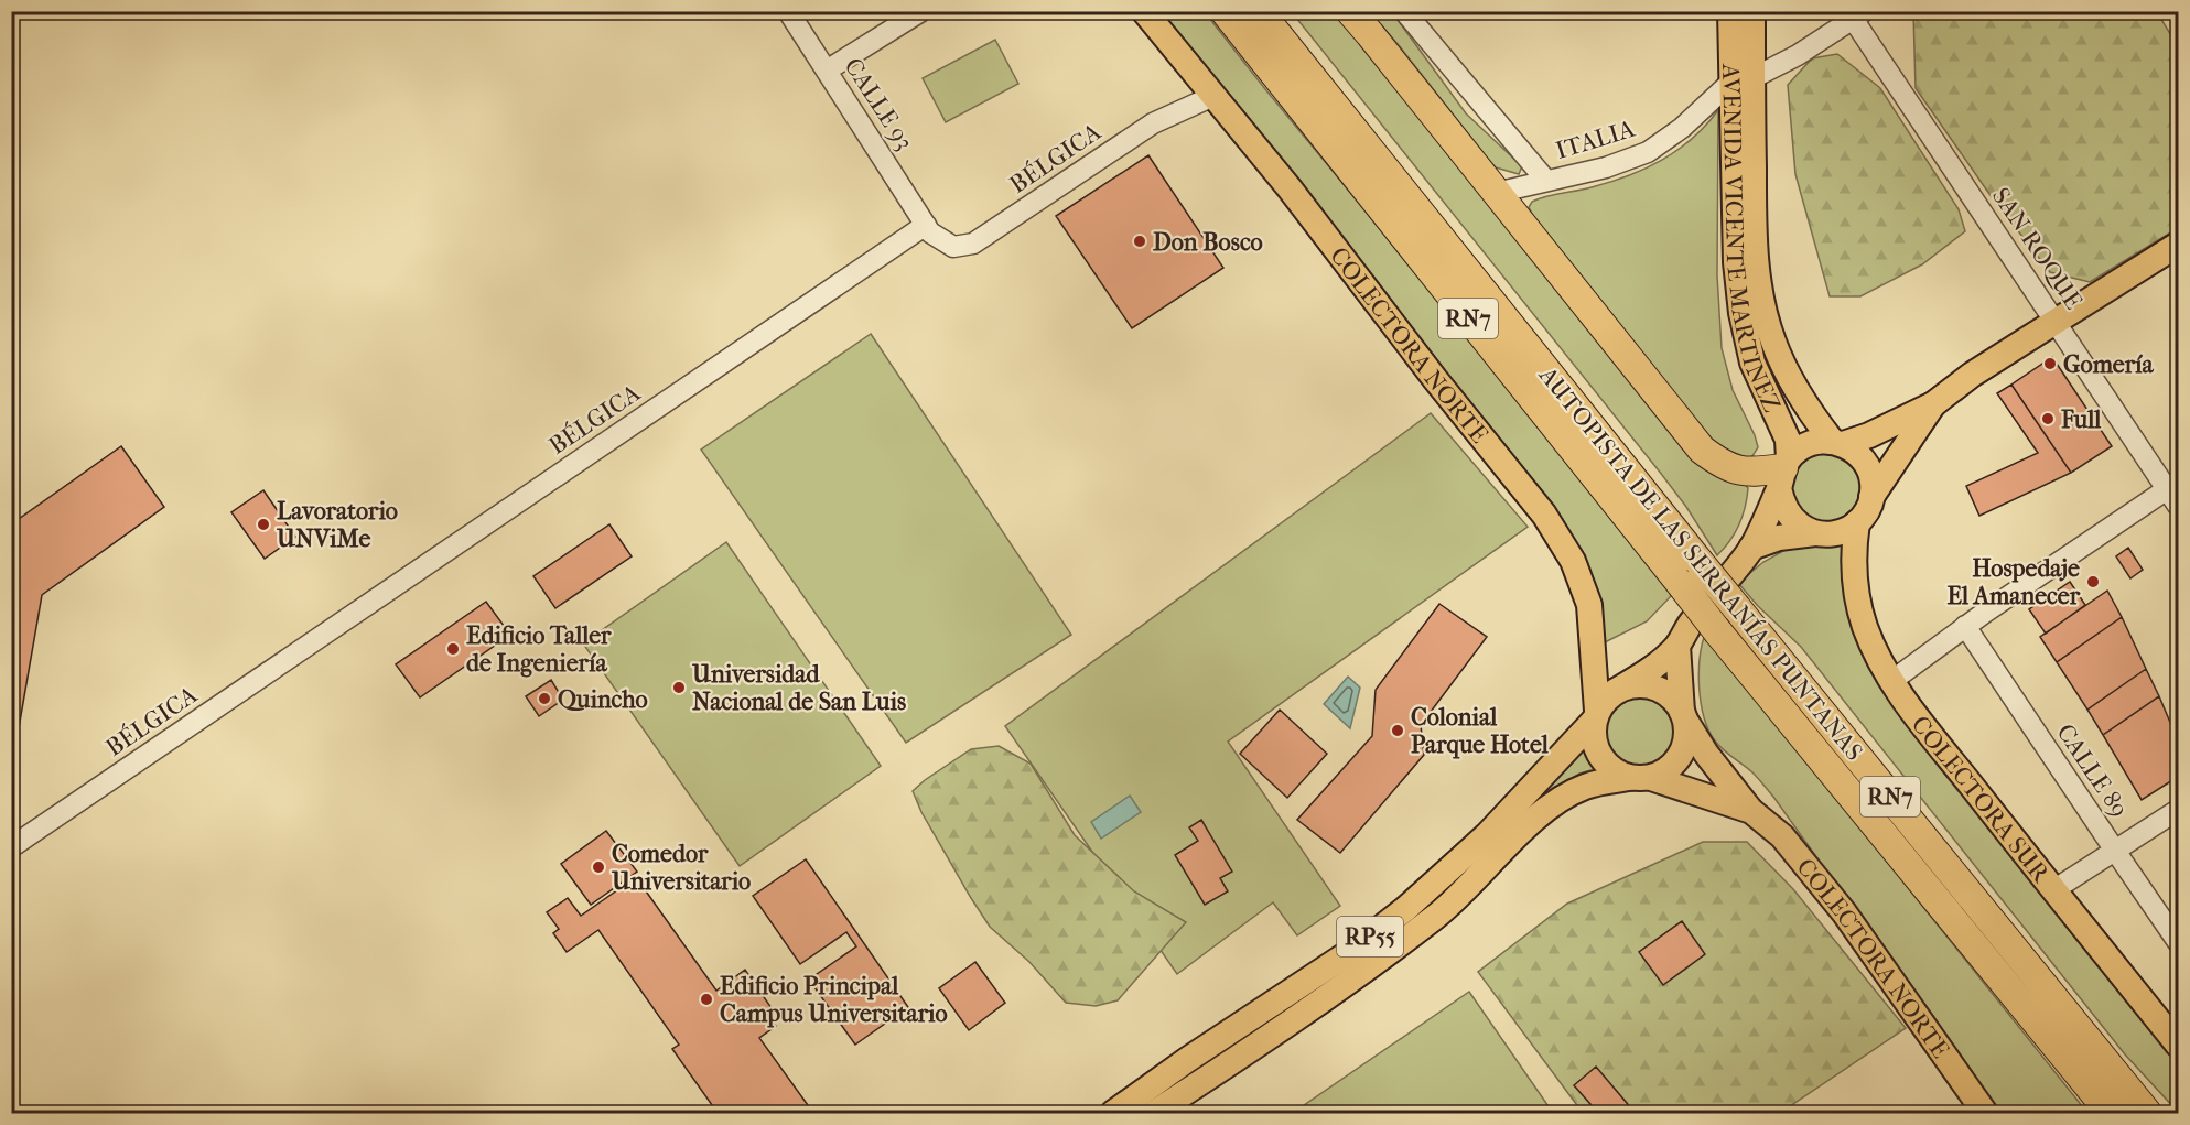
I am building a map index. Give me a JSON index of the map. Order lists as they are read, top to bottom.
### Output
{
  "streets": {
    "highway": ["RN7", "AUTOPISTA DE LAS SERRANÍAS PUNTANAS"],
    "main road": [
      "AVENIDA VICENTE MARTINEZ",
      "COLECTORA NORTE",
      "COLECTORA SUR",
      "RP55"
    ],
    "street": [
      "CALLE 93",
      "ITALIA",
      "BÉLGICA",
      "SAN ROQUE",
      "CALLE 89"
    ]
  },
  "crossings": [
    ["CALLE 93", "BÉLGICA"],
    ["ITALIA", "AVENIDA VICENTE MARTINEZ"],
    ["ITALIA", "SAN ROQUE"],
    ["BÉLGICA", "COLECTORA NORTE"],
    ["AVENIDA VICENTE MARTINEZ", "COLECTORA SUR"],
    ["COLECTORA NORTE", "RP55"]
  ],
  "places": [
    "Don Bosco",
    "Gomería",
    "Full",
    "Lavoratorio UNViMe",
    "Hospedaje El Amanecer",
    "Edificio Taller de Ingeniería",
    "Universidad Nacional de San Luis",
    "Quincho",
    "Colonial Parque Hotel",
    "Comedor Universitario",
    "Edificio Principal Campus Universitario"
  ]
}
